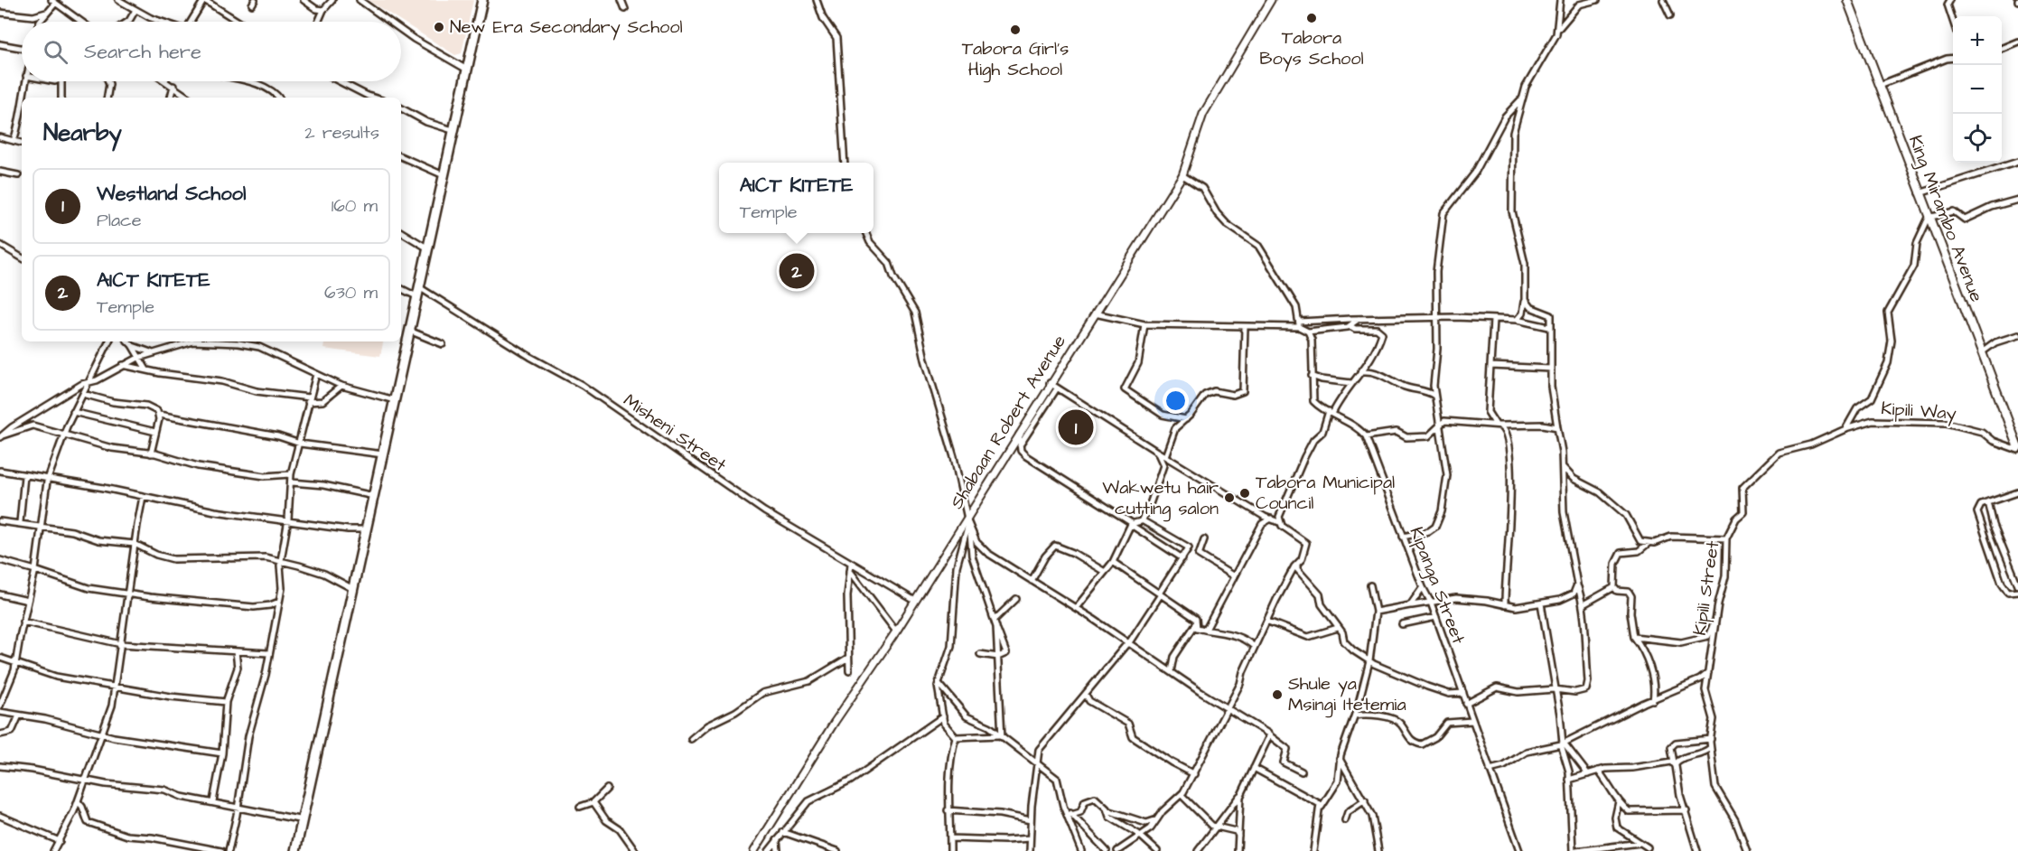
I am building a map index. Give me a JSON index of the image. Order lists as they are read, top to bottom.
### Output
{
  "streets": {
    "main road": ["King Mirambo Avenue"],
    "street": [
      "Kipili Way",
      "Shabaan Robert Avenue",
      "Misheni Street",
      "Kipanga Street",
      "Kipili Street"
    ]
  },
  "crossings": [
    ["King Mirambo Avenue", "Kipili Way"],
    ["Kipili Way", "Kipili Street"],
    ["Shabaan Robert Avenue", "Misheni Street"]
  ],
  "places": [
    "Tabora Boys School",
    "New Era Secondary School",
    "Tabora Girl's High School",
    "Tabora Municipal Council",
    "Wakwetu hair cutting salon",
    "Shule ya Msingi Itetemia"
  ],
  "page": {
    "map_buttons": ["+", "−"],
    "search": "Search here",
    "heading": ["Nearby", "2 results"],
    "popup": ["AICT KITETE", "Temple"],
    "list": [
      {
        "mark": "1",
        "name": "Westland School",
        "note": "Place",
        "value": "160 m"
      },
      {
        "mark": "2",
        "name": "AICT KITETE",
        "note": "Temple",
        "value": "630 m"
      }
    ],
    "pins": ["2", "1"]
  }
}
